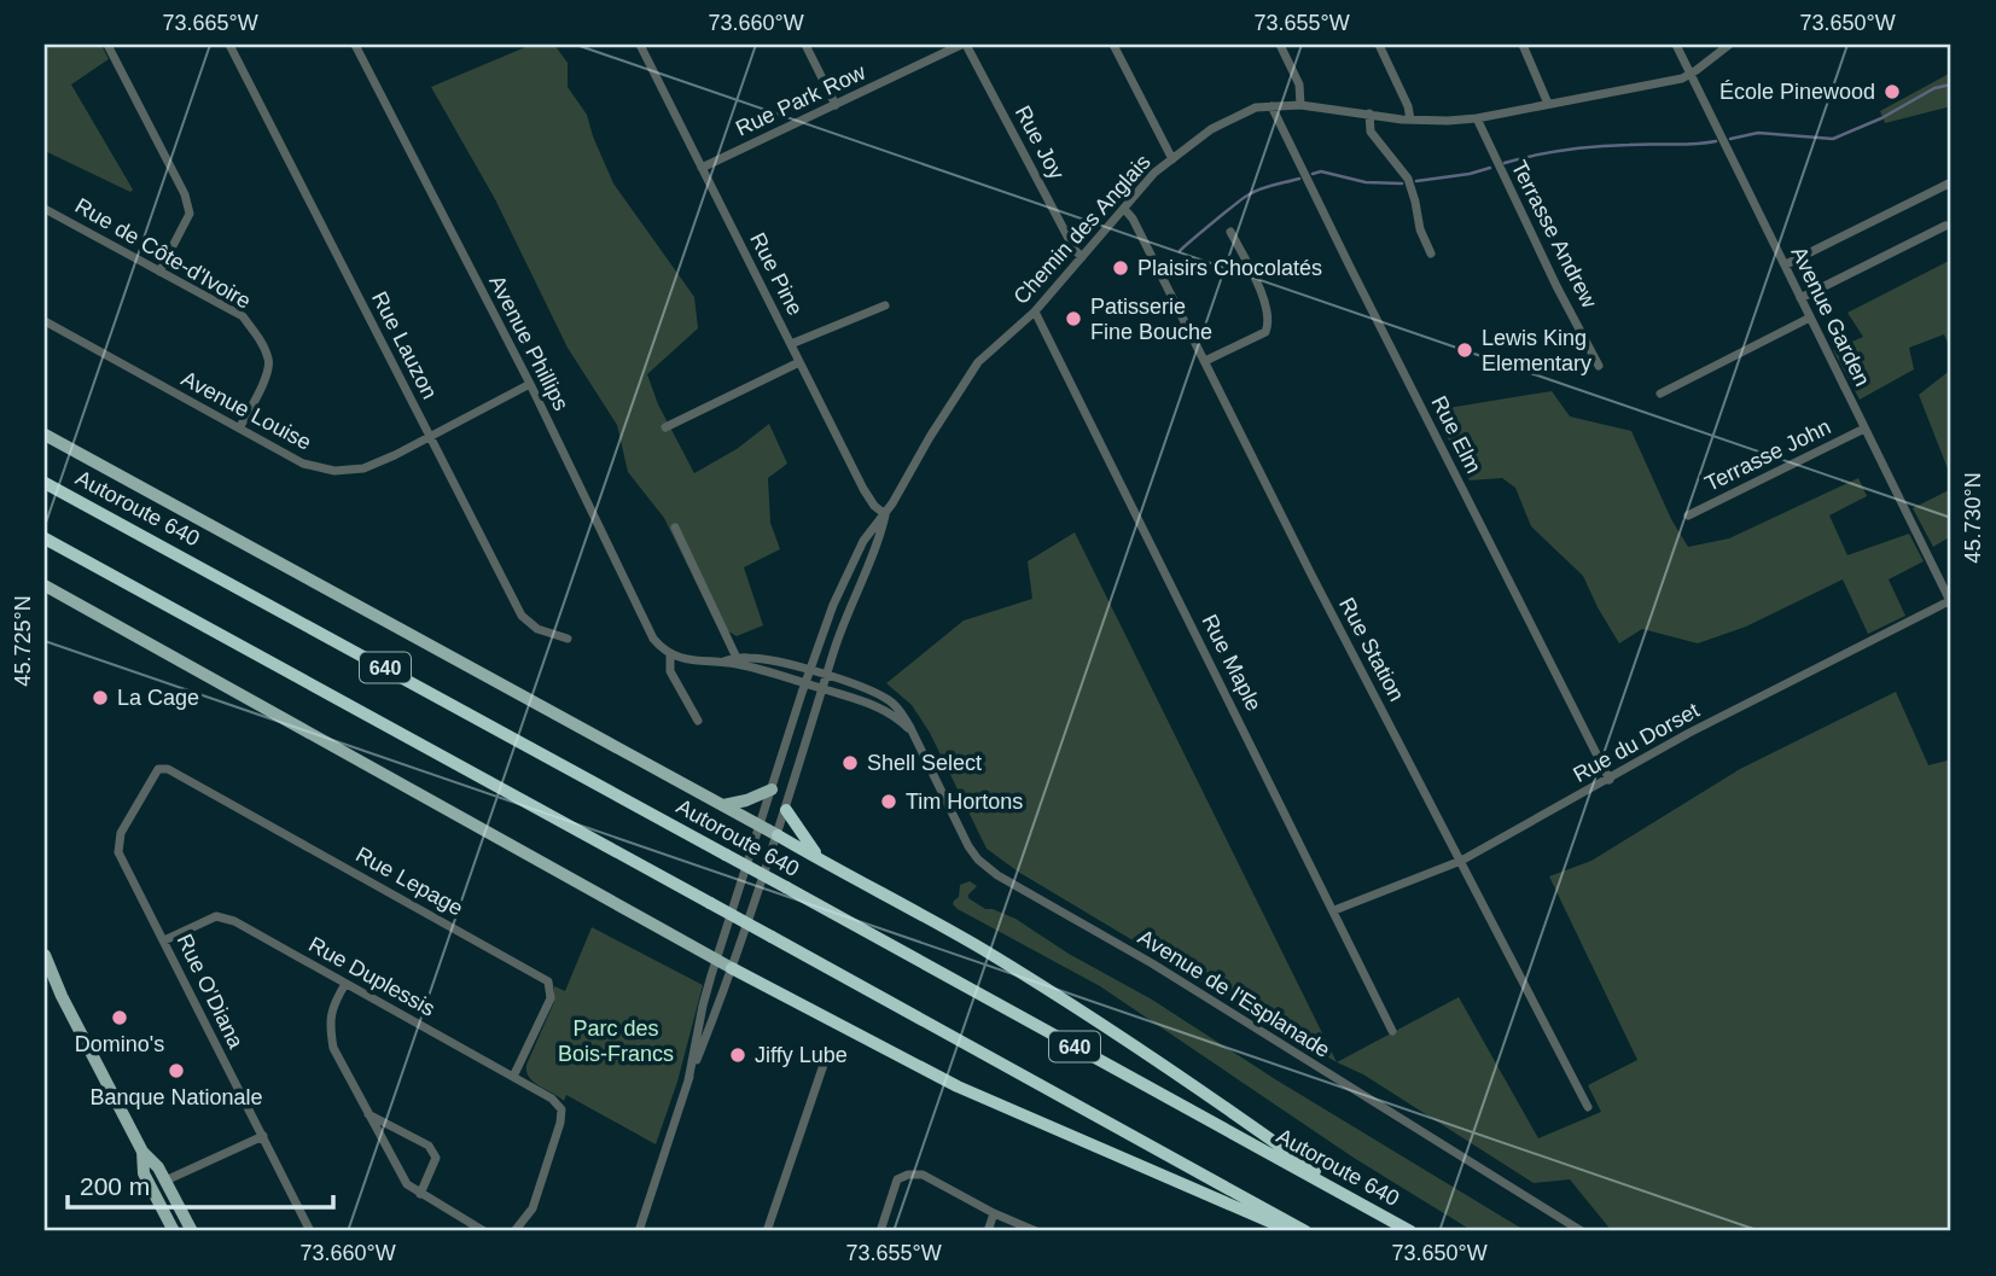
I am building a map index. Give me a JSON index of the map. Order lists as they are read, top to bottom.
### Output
{
  "streets": {
    "highway": ["Autoroute 640", "640"],
    "street": [
      "Rue Park Row",
      "Rue Joy",
      "Chemin des Anglais",
      "Terrasse Andrew",
      "Rue de Côte-d'Ivoire",
      "Rue Pine",
      "Avenue Garden",
      "Avenue Phillips",
      "Rue Lauzon",
      "Avenue Louise",
      "Rue Elm",
      "Terrasse John",
      "Rue Station",
      "Rue Maple",
      "Rue du Dorset",
      "Rue Lepage",
      "Rue Duplessis",
      "Rue O'Diana",
      "Avenue de l'Esplanade"
    ]
  },
  "crossings": [
    ["Rue Park Row", "Rue Joy"],
    ["Rue Park Row", "Rue Pine"],
    ["Rue Joy", "Chemin des Anglais"],
    ["Chemin des Anglais", "Terrasse Andrew"],
    ["Chemin des Anglais", "Rue Pine"],
    ["Chemin des Anglais", "Avenue Garden"],
    ["Chemin des Anglais", "Rue Elm"],
    ["Chemin des Anglais", "Rue Station"],
    ["Chemin des Anglais", "Rue Maple"],
    ["Chemin des Anglais", "Avenue de l'Esplanade"],
    ["Rue de Côte-d'Ivoire", "Avenue Louise"],
    ["Avenue Garden", "Terrasse John"],
    ["Avenue Garden", "Rue du Dorset"],
    ["Avenue Phillips", "Avenue Louise"],
    ["Rue Lauzon", "Avenue Louise"],
    ["Rue Elm", "Rue du Dorset"],
    ["Rue Station", "Rue du Dorset"],
    ["Rue Maple", "Rue du Dorset"],
    ["Rue Lepage", "Rue Duplessis"],
    ["Rue Lepage", "Rue O'Diana"],
    ["Rue Duplessis", "Rue O'Diana"]
  ],
  "parks": ["Parc des Bois-Francs"],
  "places": [
    "École Pinewood",
    "Plaisirs Chocolatés",
    "Patisserie Fine Bouche",
    "Lewis King Elementary",
    "La Cage",
    "Shell Select",
    "Tim Hortons",
    "Domino's",
    "Jiffy Lube",
    "Banque Nationale"
  ],
  "scale_bar": "200 m",
  "coordinates": [
    "73.665°W",
    "73.660°W",
    "73.655°W",
    "73.650°W",
    "45.730°N",
    "45.725°N"
  ]
}
